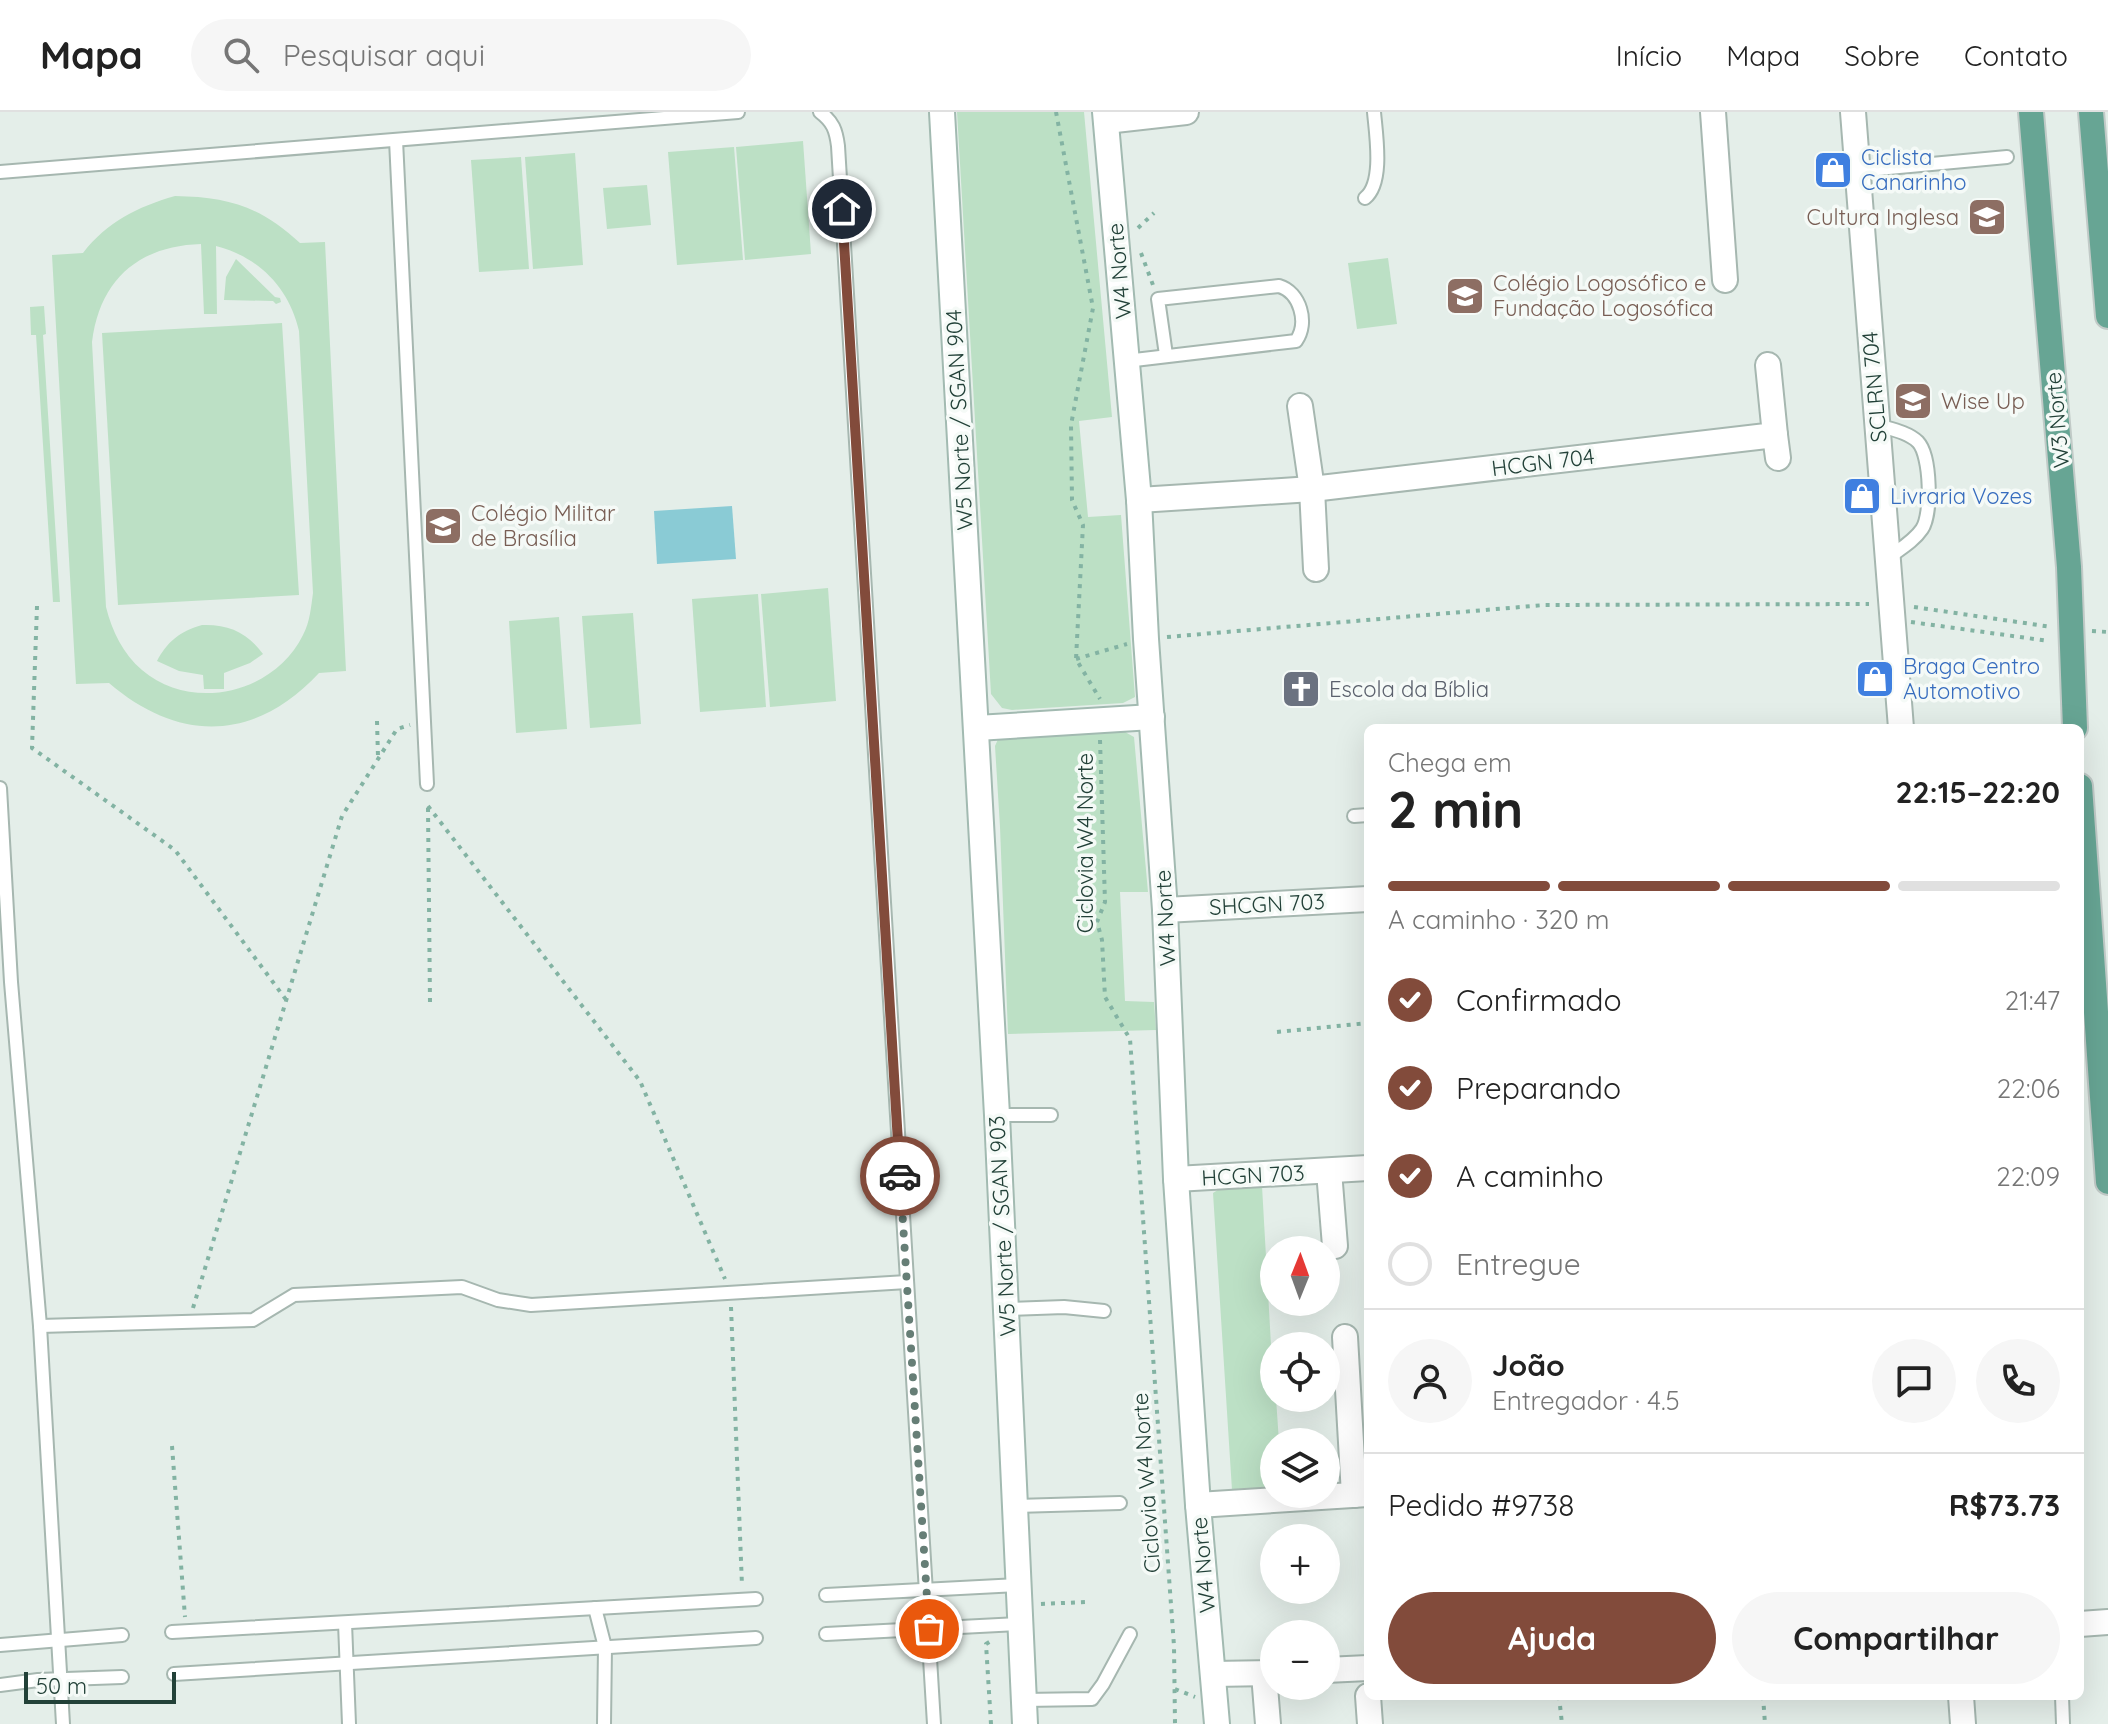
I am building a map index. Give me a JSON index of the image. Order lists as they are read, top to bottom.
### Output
{
  "streets": {
    "main road": [
      "W4 Norte",
      "SCLRN 704",
      "W5 Norte / SGAN 904",
      "W3 Norte",
      "HCGN 704",
      "SHCGN 703",
      "HCGN 703",
      "W5 Norte / SGAN 903"
    ],
    "path": ["Ciclovia W4 Norte"]
  },
  "crossings": [
    ["W4 Norte", "HCGN 704"],
    ["W4 Norte", "SHCGN 703"],
    ["W4 Norte", "HCGN 703"],
    ["W5 Norte / SGAN 904", "W5 Norte / SGAN 903"]
  ],
  "places": {
    "shop": ["Ciclista Canarinho", "Livraria Vozes", "Braga Centro Automotivo"],
    "school or university": [
      "Cultura Inglesa",
      "Colégio Logosófico e Fundação Logosófica",
      "Wise Up",
      "Colégio Militar de Brasília"
    ],
    "church": ["Escola da Bíblia"]
  },
  "scale_bar": "50 m",
  "north": "top",
  "page": {
    "header": "Mapa",
    "search": "Pesquisar aqui",
    "nav": [
      "Início",
      "Mapa",
      "Sobre",
      "Contato"
    ],
    "heading": ["2 min", "Chega em", "22:15–22:20"],
    "panel": [
      "João",
      "Entregador · 4.5",
      "Pedido #9738",
      "R$73.73"
    ],
    "bar": "A caminho · 320 m",
    "list": [
      ["Confirmado", "21:47"],
      ["Preparando", "22:06"],
      ["A caminho", "22:09"],
      "Entregue"
    ],
    "map_buttons": ["+", "−"],
    "buttons": ["Ajuda", "Compartilhar"],
    "scale": "50 m"
  }
}
